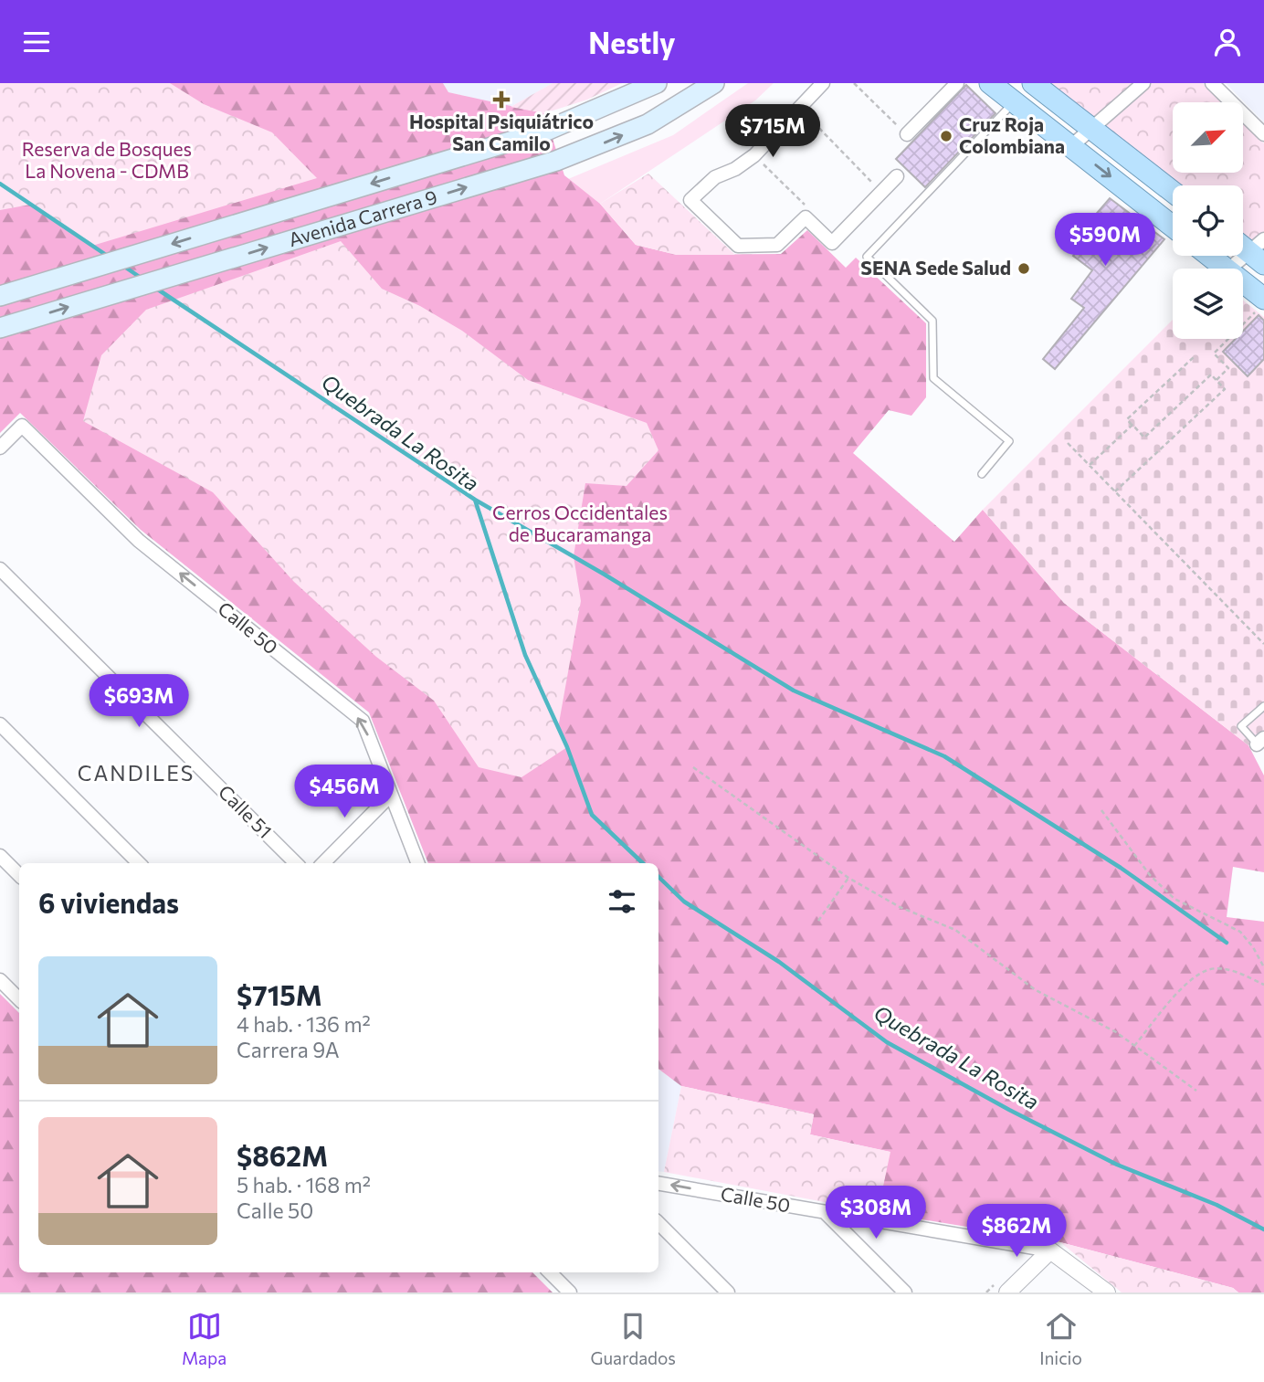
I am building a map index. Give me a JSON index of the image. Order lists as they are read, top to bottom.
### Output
{
  "streets": {
    "main road": ["Avenida Carrera 9"],
    "street": ["Calle 50", "Calle 51"]
  },
  "one_way": ["Calle 50"],
  "districts": ["CANDILES"],
  "water": ["Quebrada La Rosita"],
  "parks": ["Reserva de Bosques La Novena - CDMB", "Cerros Occidentales de Bucaramanga"],
  "places": {
    "health": ["Hospital Psiquiátrico San Camilo"],
    "other": ["Cruz Roja Colombiana", "SENA Sede Salud"]
  },
  "north": "top right",
  "page": {
    "header": "Nestly",
    "price": [
      "$715M",
      "$590M",
      "$693M",
      "$456M",
      "$308M",
      "$862M"
    ],
    "heading": "6 viviendas",
    "list": [
      {
        "name": "$715M",
        "note": "4 hab. · 136 m² · Carrera 9A"
      },
      {
        "name": "$862M",
        "note": "5 hab. · 168 m² · Calle 50"
      }
    ],
    "tabs": ["Mapa", "Guardados", "Inicio"]
  }
}
